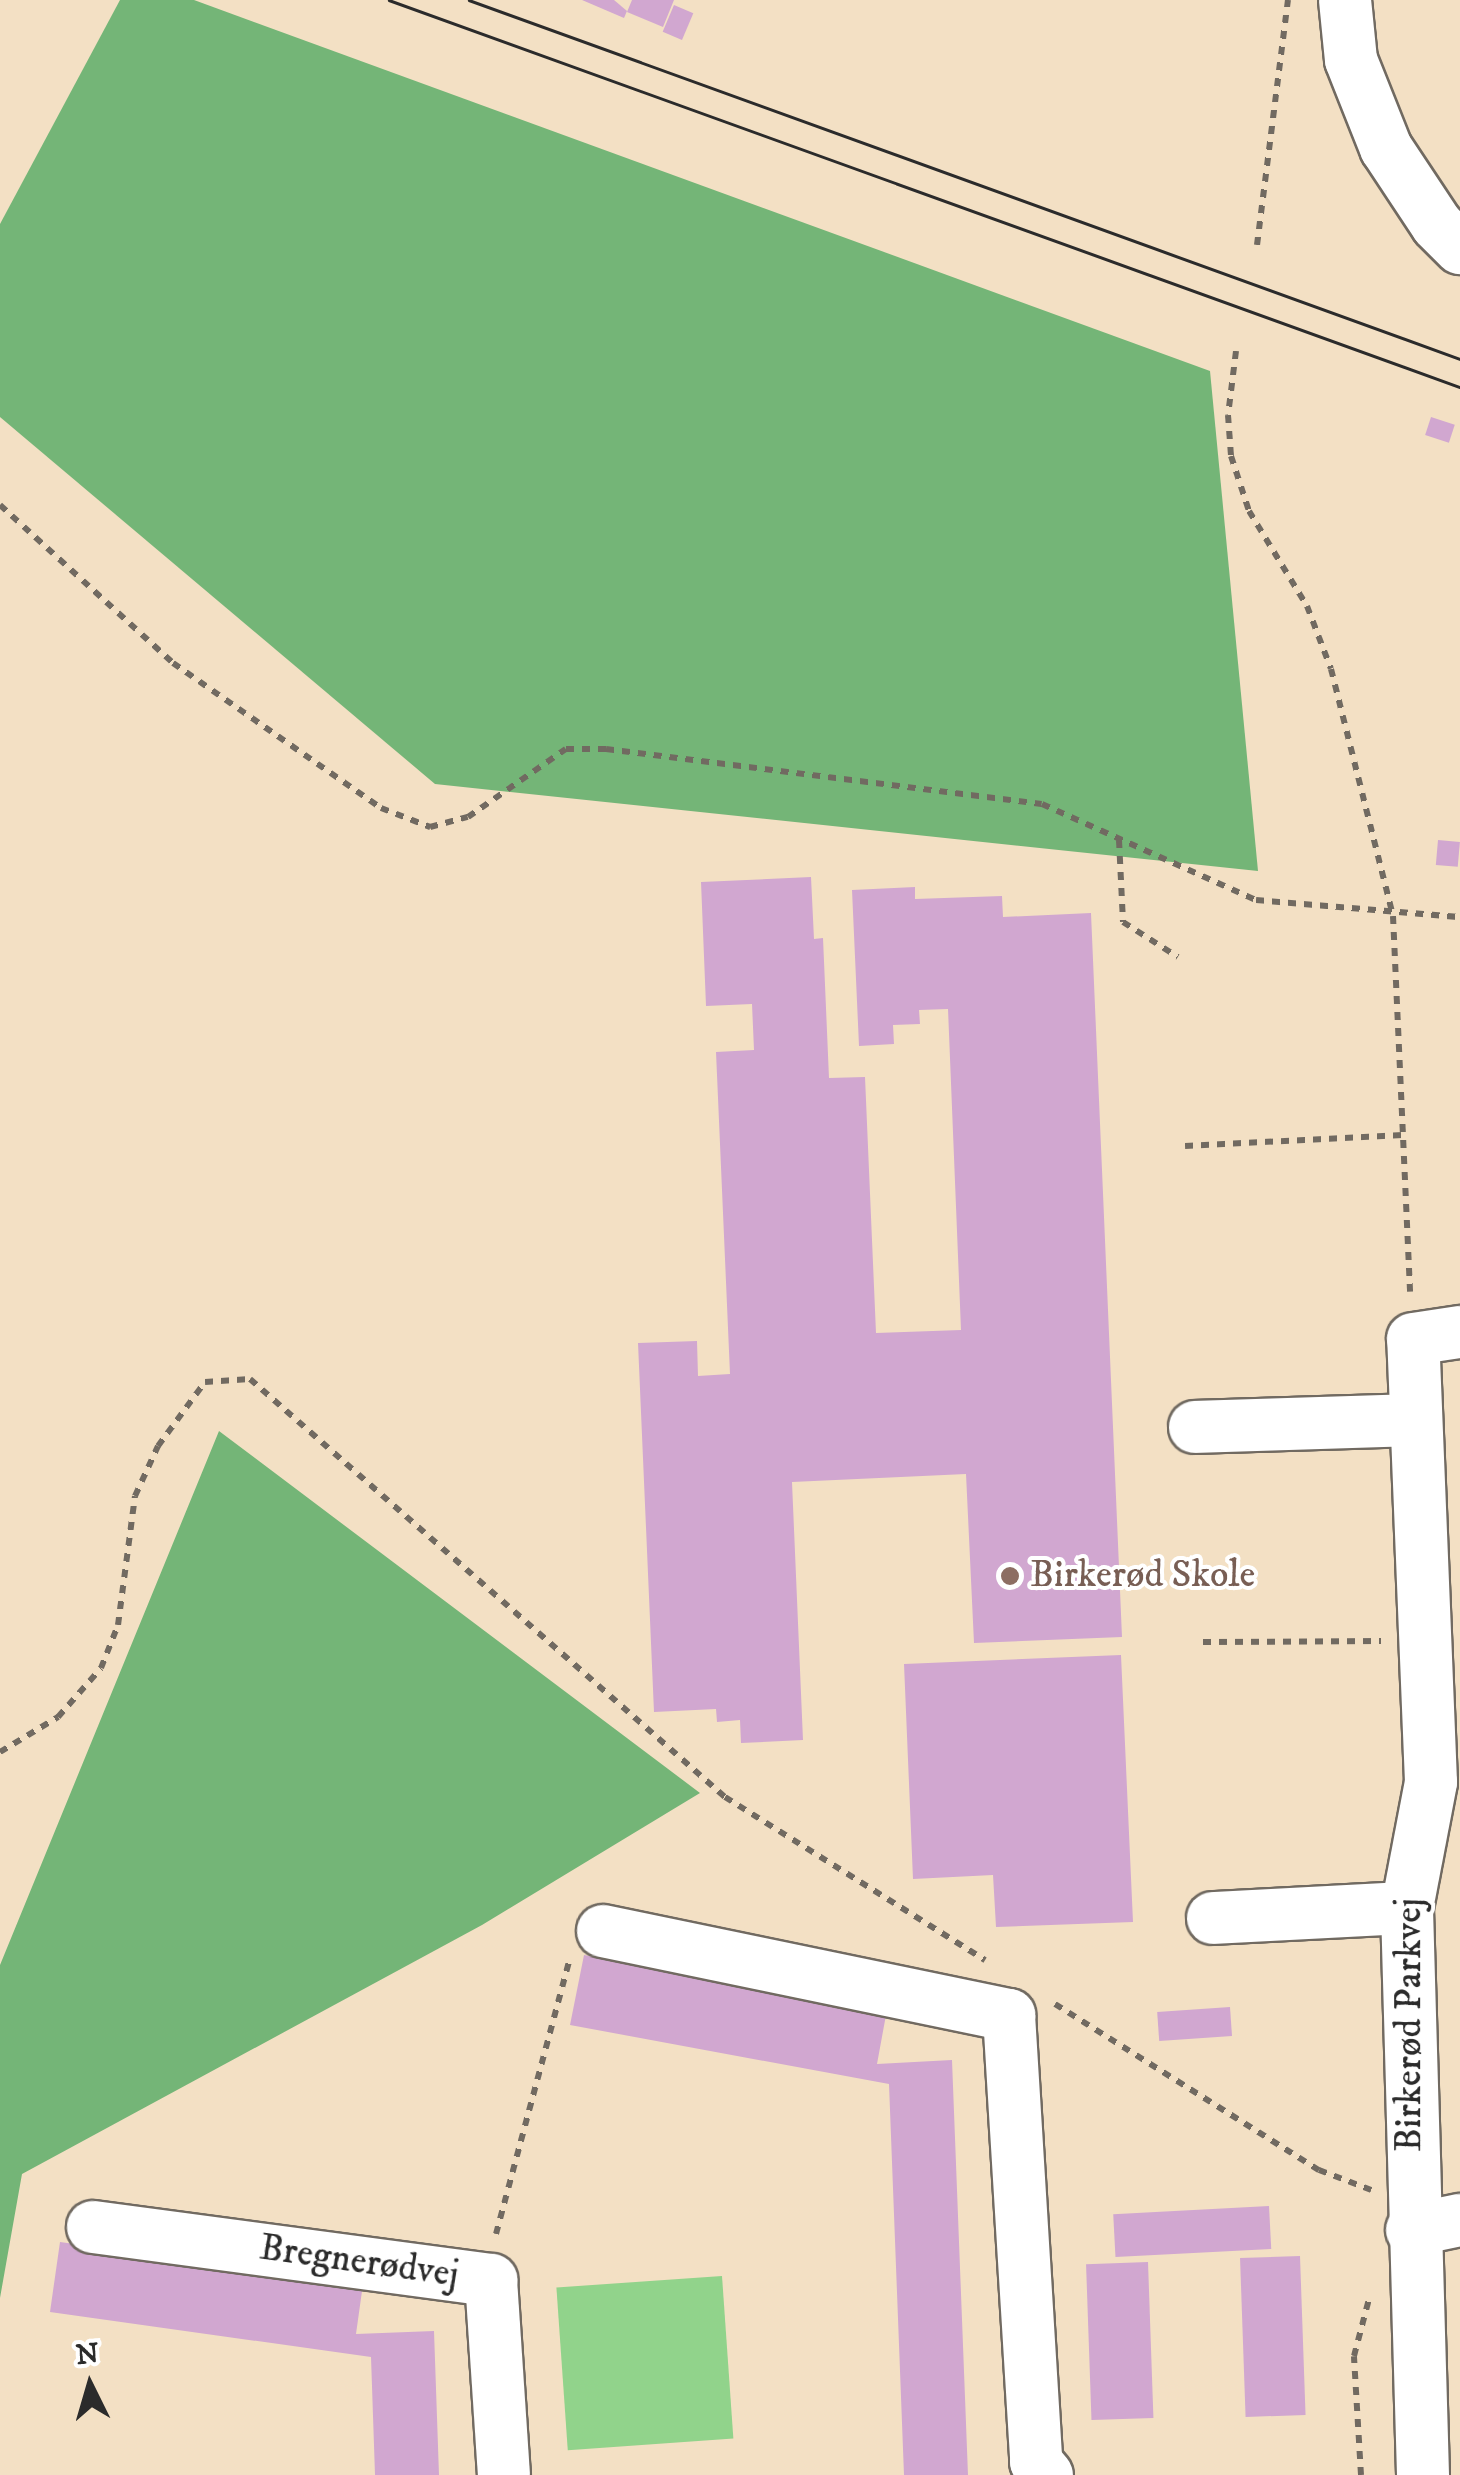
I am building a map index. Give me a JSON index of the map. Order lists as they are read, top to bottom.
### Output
{
  "streets": {
    "street": ["Birkerød Parkvej", "Bregnerødvej"]
  },
  "places": ["Birkerød Skole"],
  "north": "top"
}
